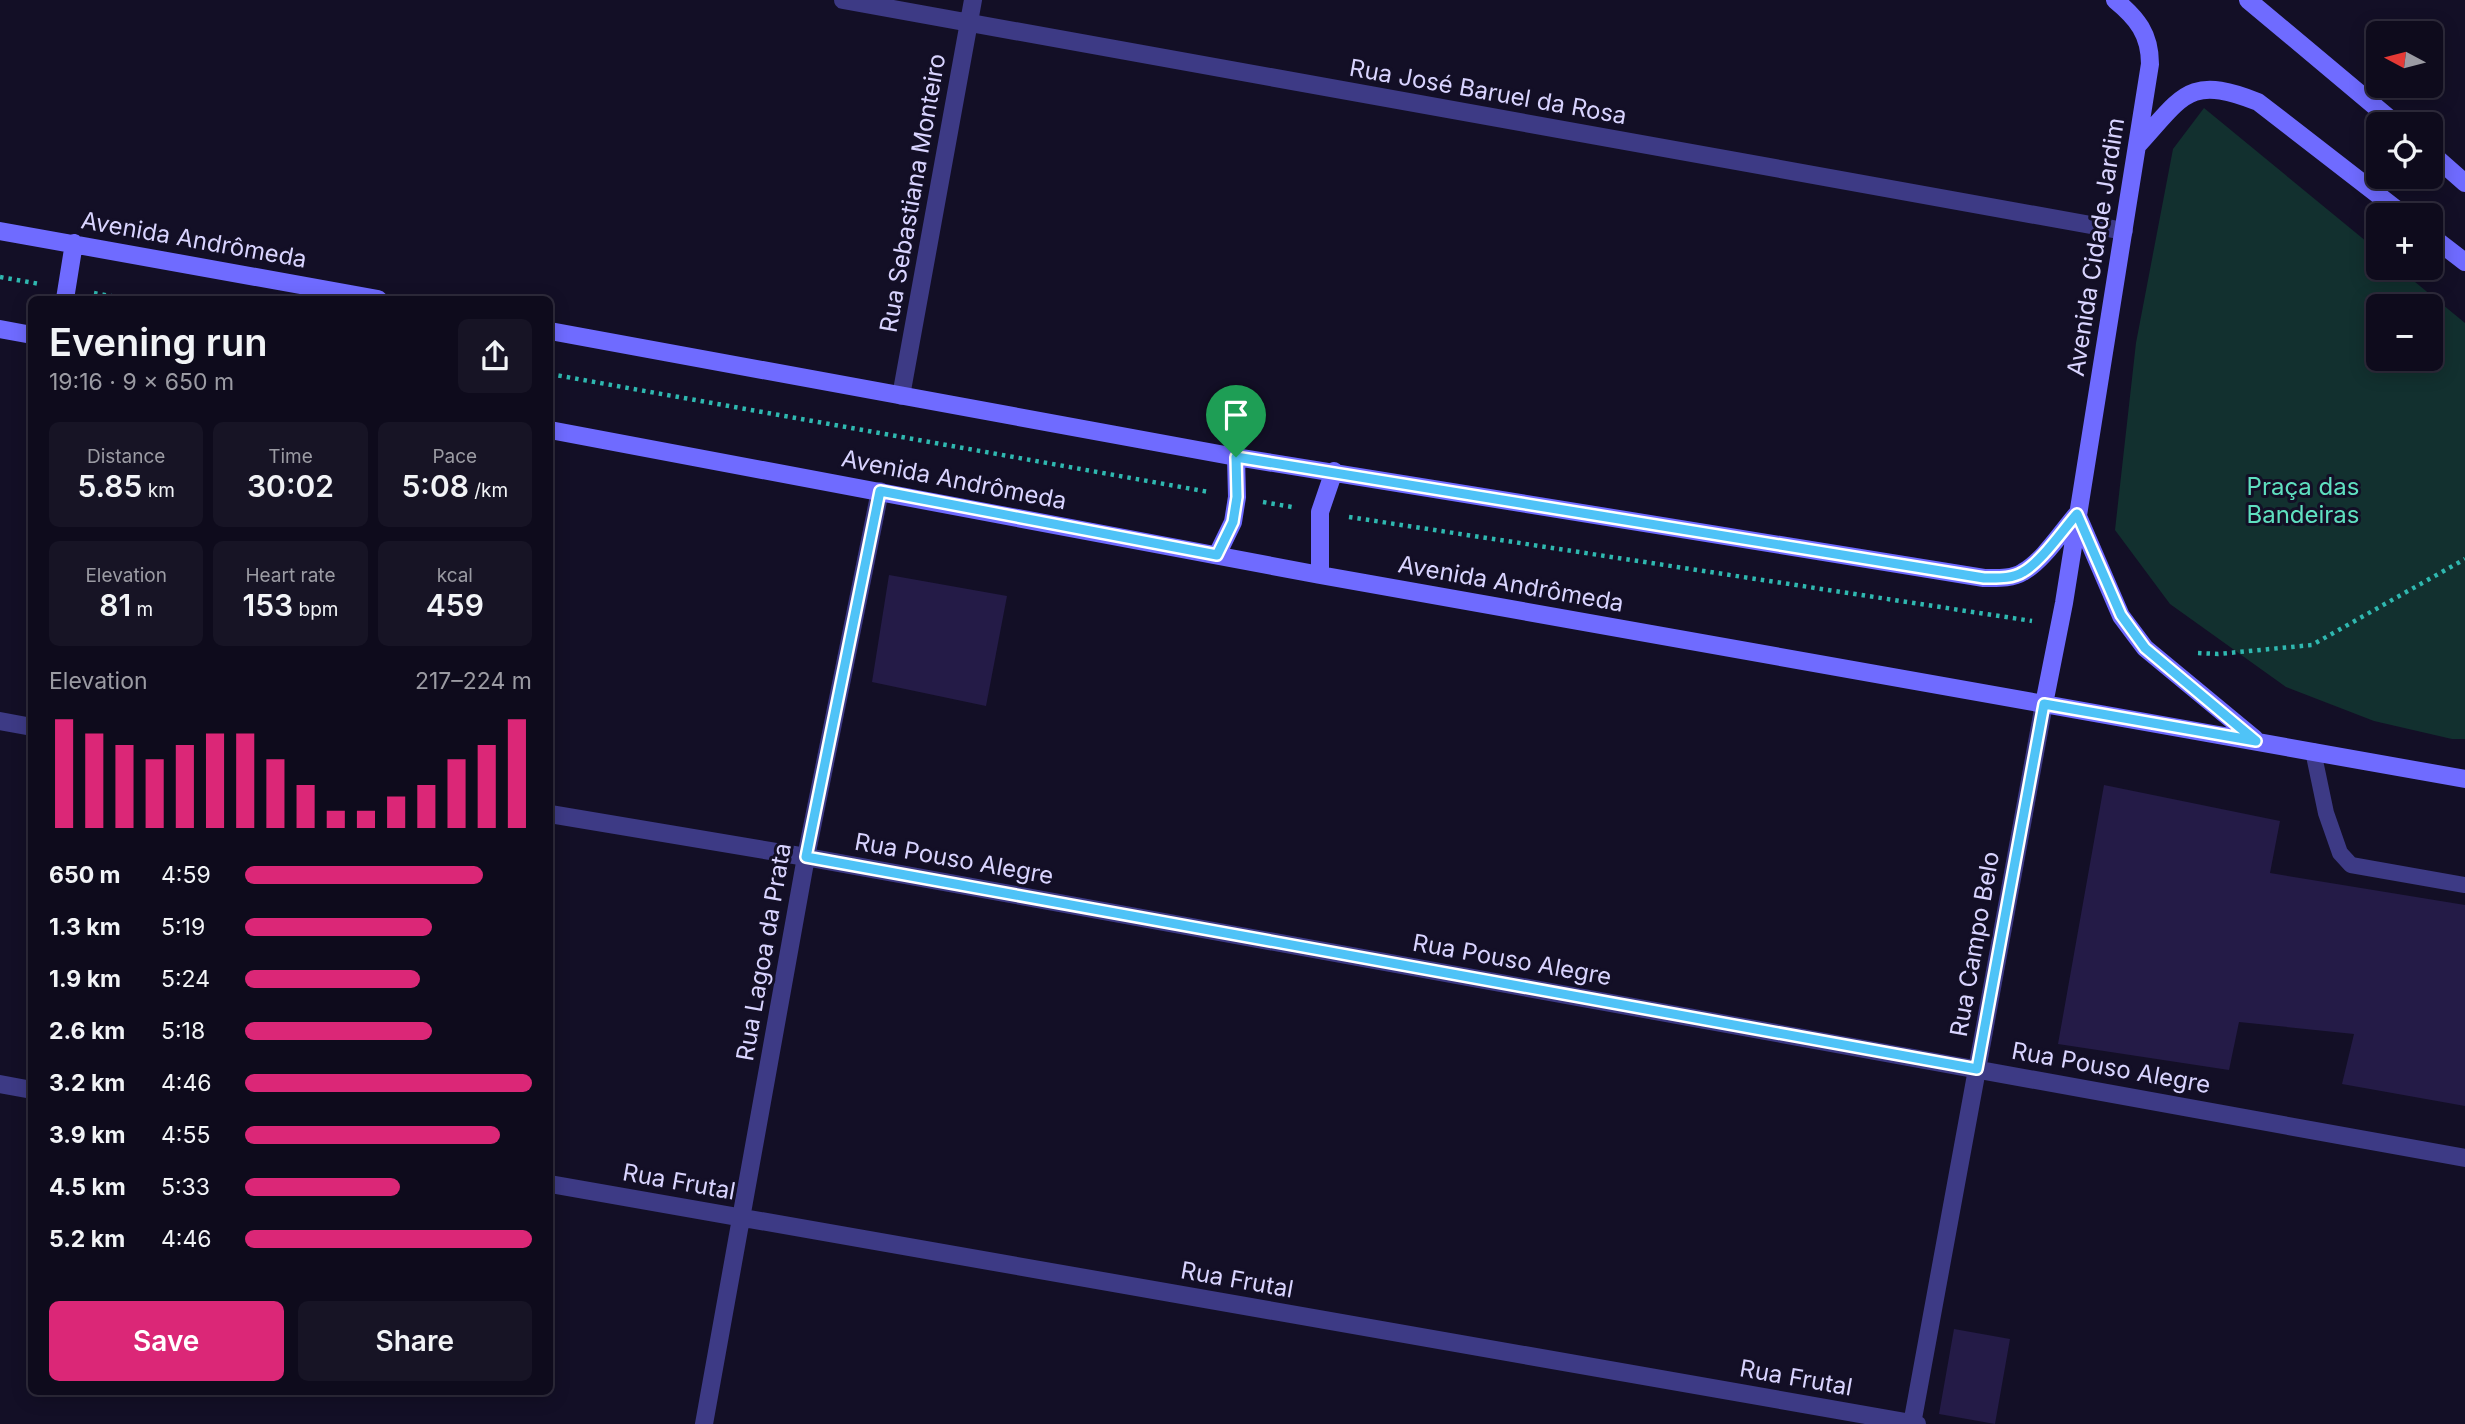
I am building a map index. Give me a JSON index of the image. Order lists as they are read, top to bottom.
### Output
{
  "streets": {
    "main road": ["Avenida Andrômeda", "Avenida Cidade Jardim", "Rua Campo Belo"],
    "street": [
      "Rua José Baruel da Rosa",
      "Rua Sebastiana Monteiro",
      "Rua Pouso Alegre",
      "Rua Lagoa da Prata",
      "Rua Frutal"
    ]
  },
  "crossings": [
    ["Rua José Baruel da Rosa", "Rua Sebastiana Monteiro"],
    ["Rua José Baruel da Rosa", "Avenida Cidade Jardim"],
    ["Avenida Andrômeda", "Rua Campo Belo"],
    ["Avenida Andrômeda", "Rua Lagoa da Prata"],
    ["Avenida Cidade Jardim", "Rua Campo Belo"],
    ["Rua Pouso Alegre", "Rua Campo Belo"],
    ["Rua Pouso Alegre", "Rua Lagoa da Prata"],
    ["Rua Campo Belo", "Rua Frutal"],
    ["Rua Lagoa da Prata", "Rua Frutal"]
  ],
  "parks": ["Praça das Bandeiras"],
  "north": "left",
  "page": {
    "map_buttons": ["+", "−"],
    "heading": ["Evening run", "19:16 · 9 × 650 m"],
    "stats": [
      ["Distance", "5.85 km"],
      ["Time", "30:02"],
      ["Pace", "5:08 /km"],
      ["Elevation", "81 m"],
      ["Heart rate", "153 bpm"],
      ["kcal", "459"]
    ],
    "chart": ["Elevation", "217–224 m"],
    "list": [
      {
        "name": "650 m",
        "note": "4:59"
      },
      {
        "name": "1.3 km",
        "note": "5:19"
      },
      {
        "name": "1.9 km",
        "note": "5:24"
      },
      {
        "name": "2.6 km",
        "note": "5:18"
      },
      {
        "name": "3.2 km",
        "note": "4:46"
      },
      {
        "name": "3.9 km",
        "note": "4:55"
      },
      {
        "name": "4.5 km",
        "note": "5:33"
      },
      {
        "name": "5.2 km",
        "note": "4:46"
      }
    ],
    "buttons": ["Save", "Share"]
  }
}
